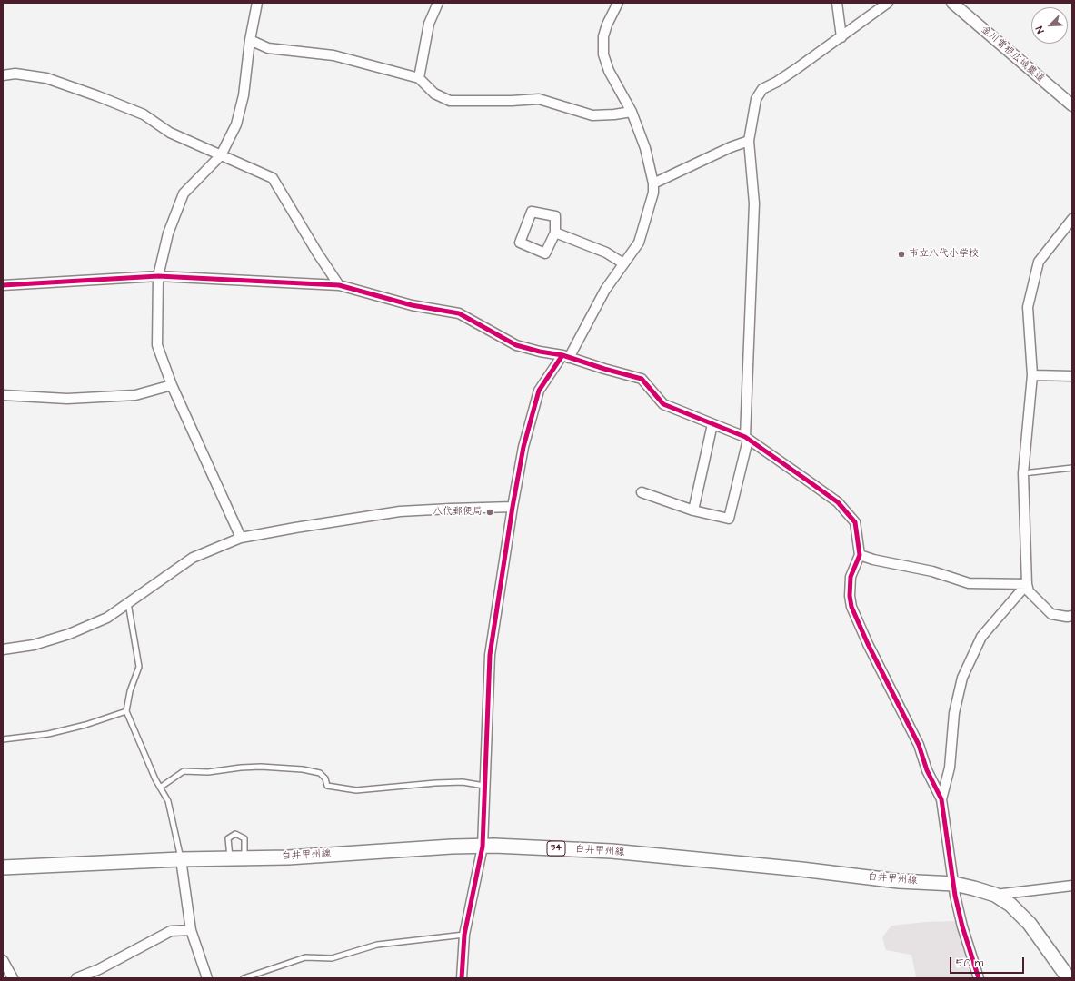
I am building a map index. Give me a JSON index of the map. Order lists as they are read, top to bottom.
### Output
{
  "streets": {
    "main road": ["34", "白井甲州線"],
    "street": ["金川曽根広域農道"]
  },
  "places": ["市立八代小学校", "八代郵便局"],
  "scale_bar": "50 m",
  "north": "bottom left"
}
